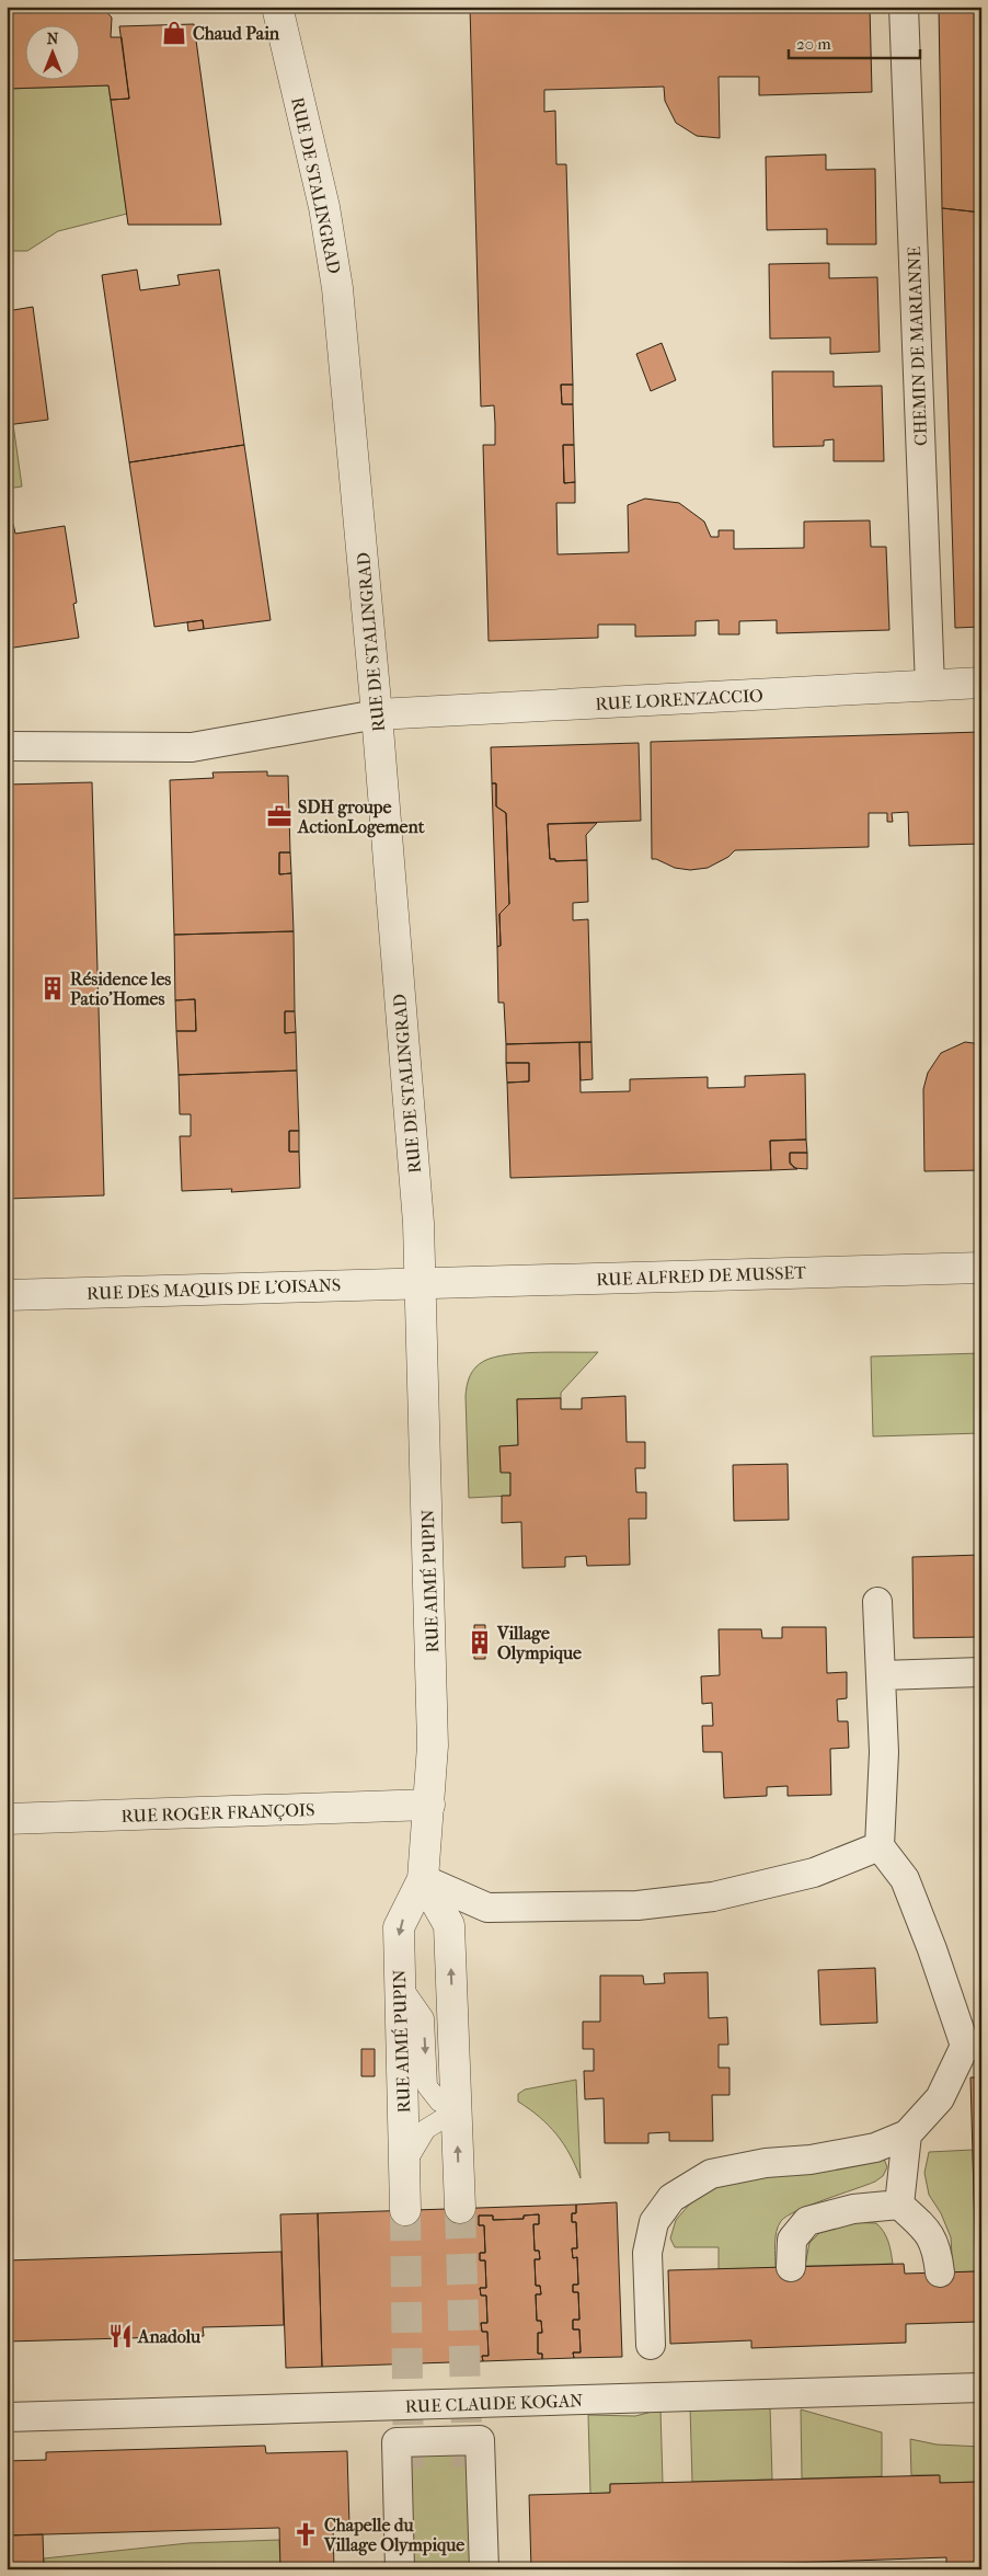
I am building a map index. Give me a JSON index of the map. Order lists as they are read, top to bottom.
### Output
{
  "streets": {
    "street": [
      "RUE DE STALINGRAD",
      "CHEMIN DE MARIANNE",
      "RUE LORENZACCIO",
      "RUE ALFRED DE MUSSET",
      "RUE DES MAQUIS DE L'OISANS",
      "RUE AIMÉ PUPIN",
      "RUE ROGER FRANÇOIS",
      "RUE CLAUDE KOGAN"
    ]
  },
  "crossings": [
    ["RUE DE STALINGRAD", "RUE LORENZACCIO"],
    ["RUE DE STALINGRAD", "RUE ALFRED DE MUSSET"],
    ["RUE DE STALINGRAD", "RUE DES MAQUIS DE L'OISANS"],
    ["RUE DE STALINGRAD", "RUE AIMÉ PUPIN"],
    ["CHEMIN DE MARIANNE", "RUE LORENZACCIO"],
    ["RUE ALFRED DE MUSSET", "RUE DES MAQUIS DE L'OISANS"],
    ["RUE ALFRED DE MUSSET", "RUE AIMÉ PUPIN"],
    ["RUE DES MAQUIS DE L'OISANS", "RUE AIMÉ PUPIN"],
    ["RUE AIMÉ PUPIN", "RUE ROGER FRANÇOIS"]
  ],
  "places": {
    "shop": ["Chaud Pain"],
    "office": ["SDH groupe ActionLogement"],
    "building": ["Résidence les Patio'Homes", "Village Olympique"],
    "restaurant": ["Anadolu"],
    "church": ["Chapelle du Village Olympique"]
  },
  "scale_bar": "20 m",
  "north": "top"
}
